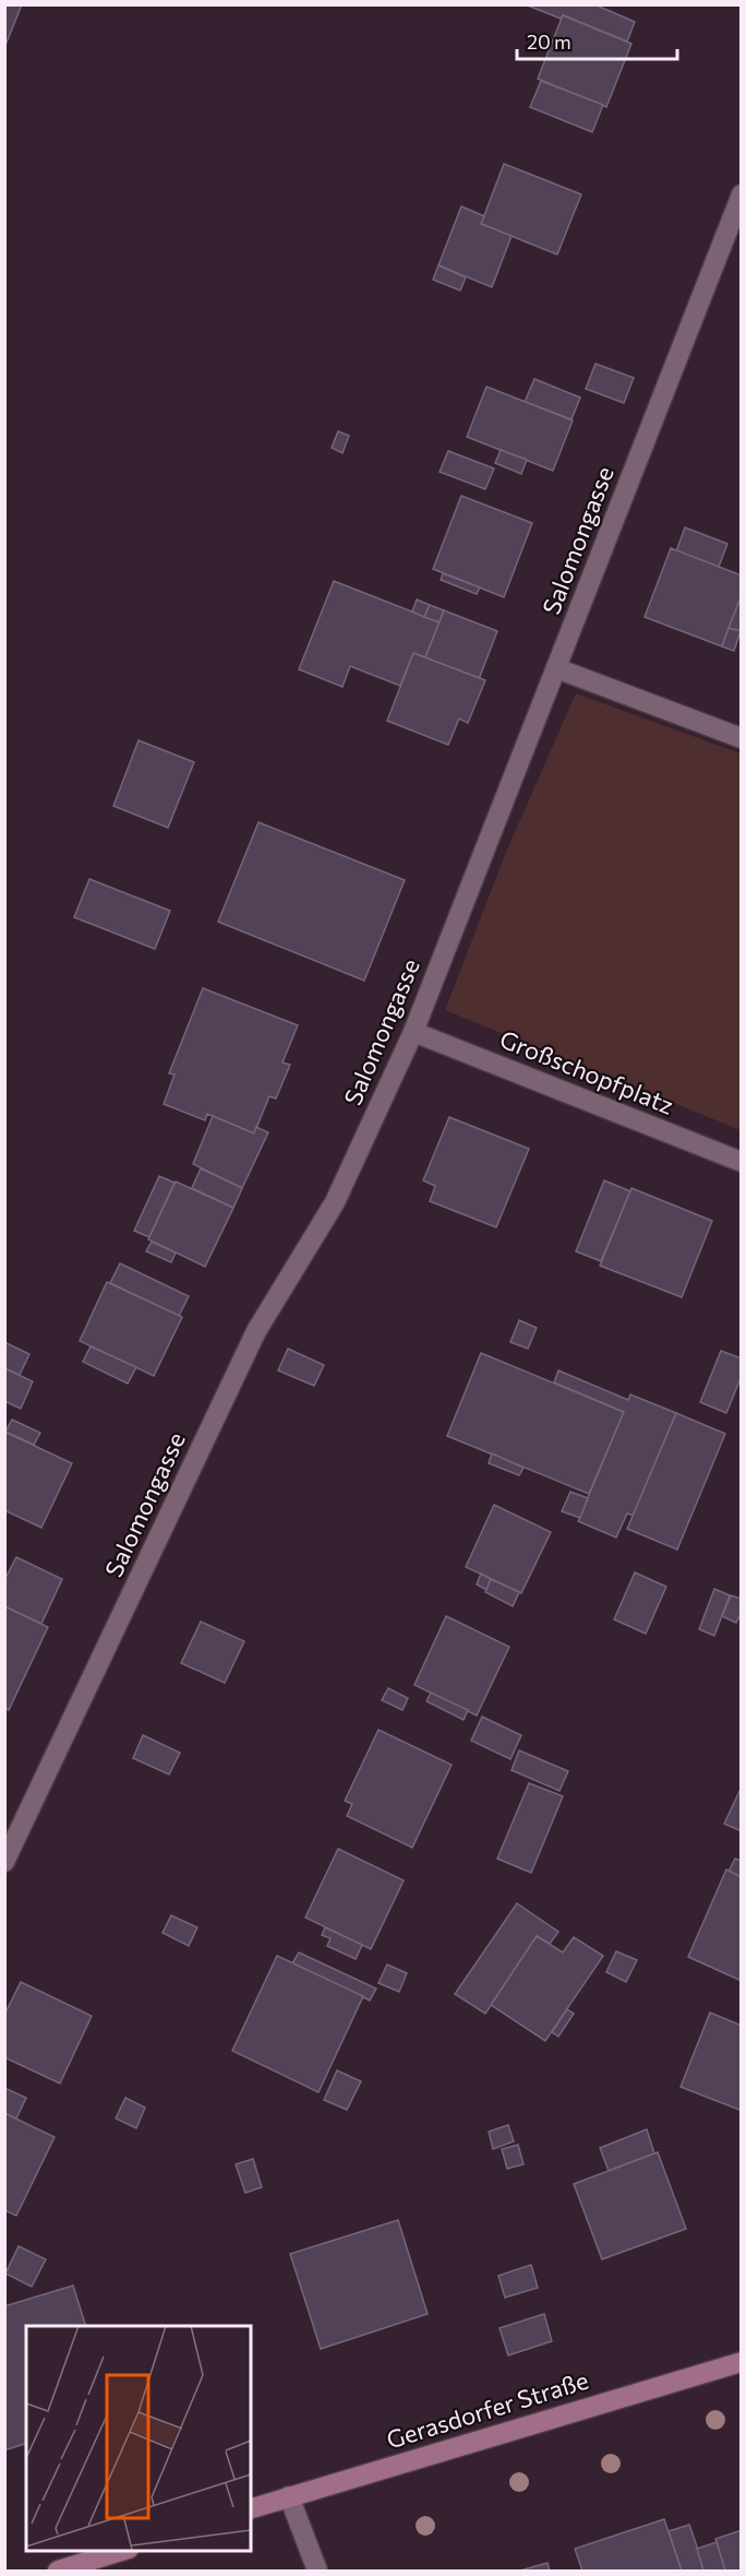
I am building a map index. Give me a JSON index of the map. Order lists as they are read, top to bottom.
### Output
{
  "streets": {
    "main road": ["Gerasdorfer Straße"],
    "street": ["Salomongasse", "Großschopfplatz"]
  },
  "crossings": [
    ["Salomongasse", "Großschopfplatz"]
  ],
  "scale_bar": "20 m"
}
